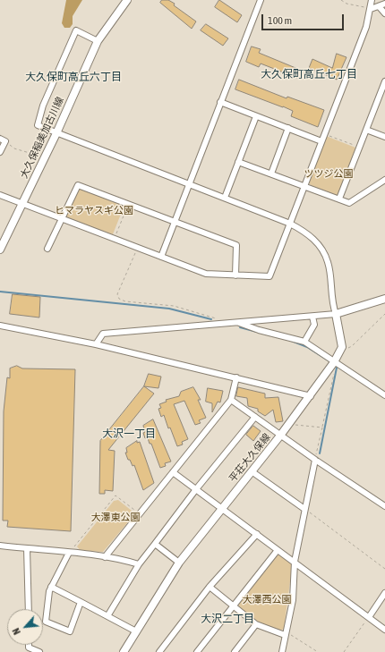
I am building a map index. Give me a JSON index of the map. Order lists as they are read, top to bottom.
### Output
{
  "streets": {
    "main road": ["大久保稲美加古川線", "平荘大久保線"]
  },
  "districts": [
    "大久保町高丘七丁目",
    "大久保町高丘六丁目",
    "大沢一丁目",
    "大沢二丁目"
  ],
  "parks": [
    "ツツジ公園",
    "ヒマラヤスギ公園",
    "大澤東公園",
    "大澤西公園"
  ],
  "scale_bar": "100 m",
  "north": "bottom left"
}
